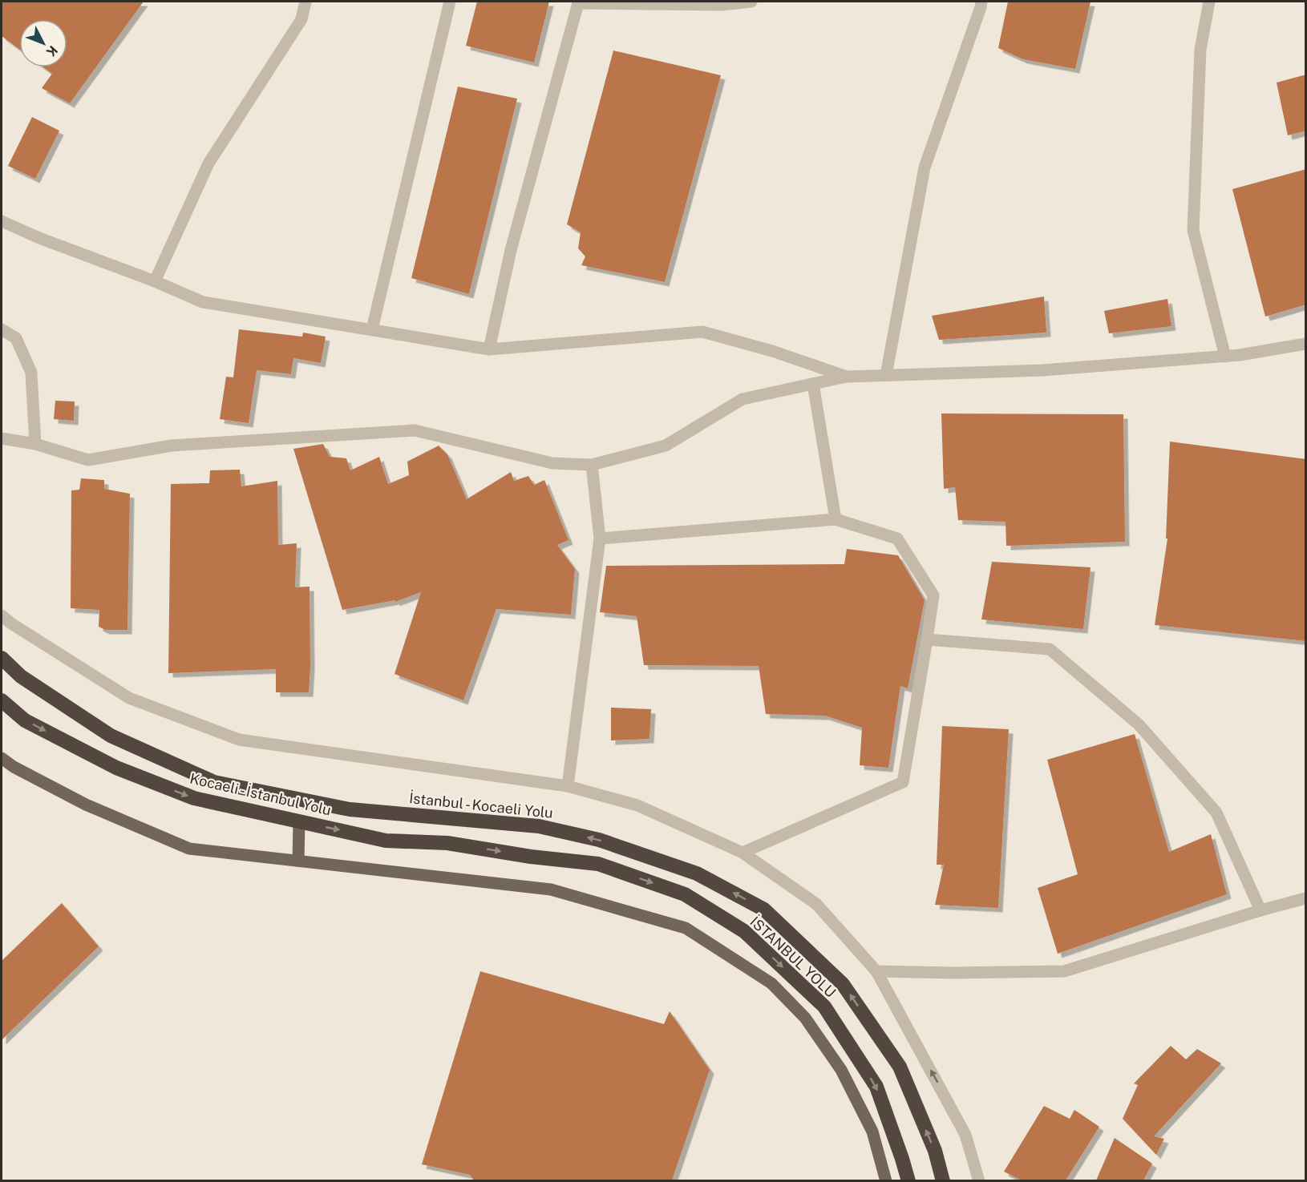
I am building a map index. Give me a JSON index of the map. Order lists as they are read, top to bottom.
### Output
{
  "streets": {
    "highway": ["Kocaeli - İstanbul Yolu", "İstanbul - Kocaeli Yolu", "İSTANBUL YOLU"]
  },
  "crossings": [
    ["Kocaeli - İstanbul Yolu", "İSTANBUL YOLU"]
  ],
  "one_way": ["Kocaeli - İstanbul Yolu", "İstanbul - Kocaeli Yolu", "İSTANBUL YOLU"],
  "north": "bottom right"
}
